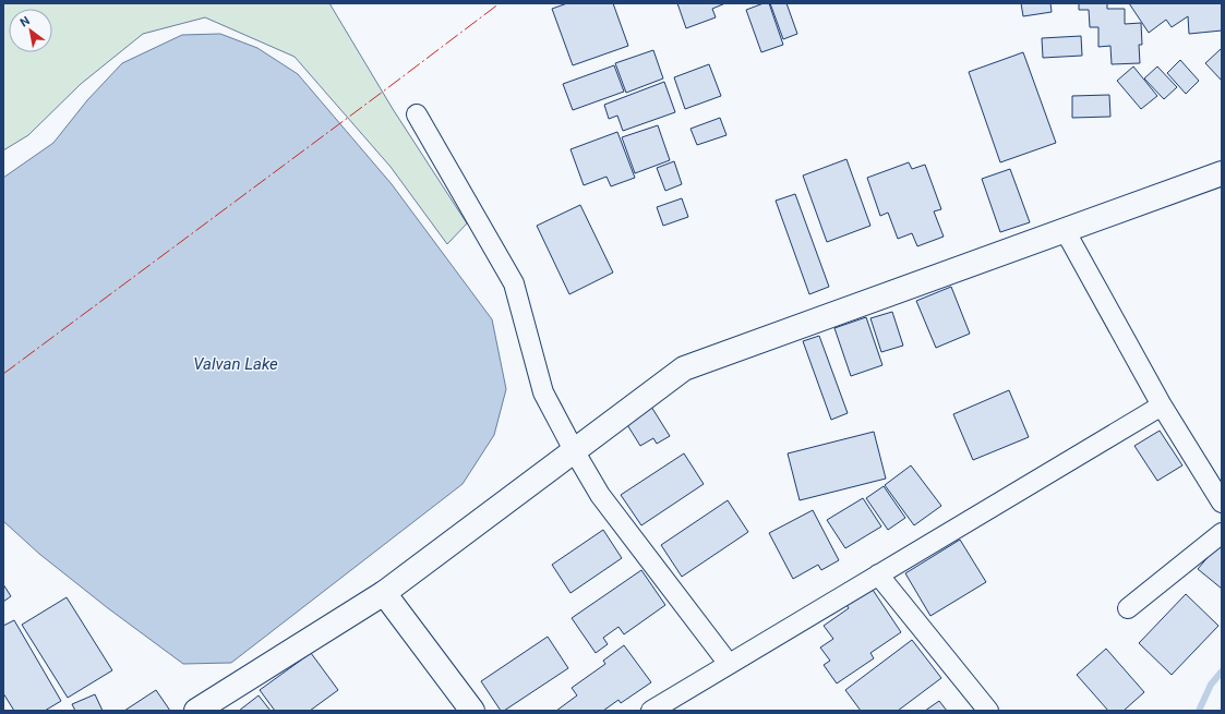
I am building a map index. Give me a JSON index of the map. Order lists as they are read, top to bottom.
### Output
{
  "water": ["Valvan Lake"],
  "north": "top left"
}
